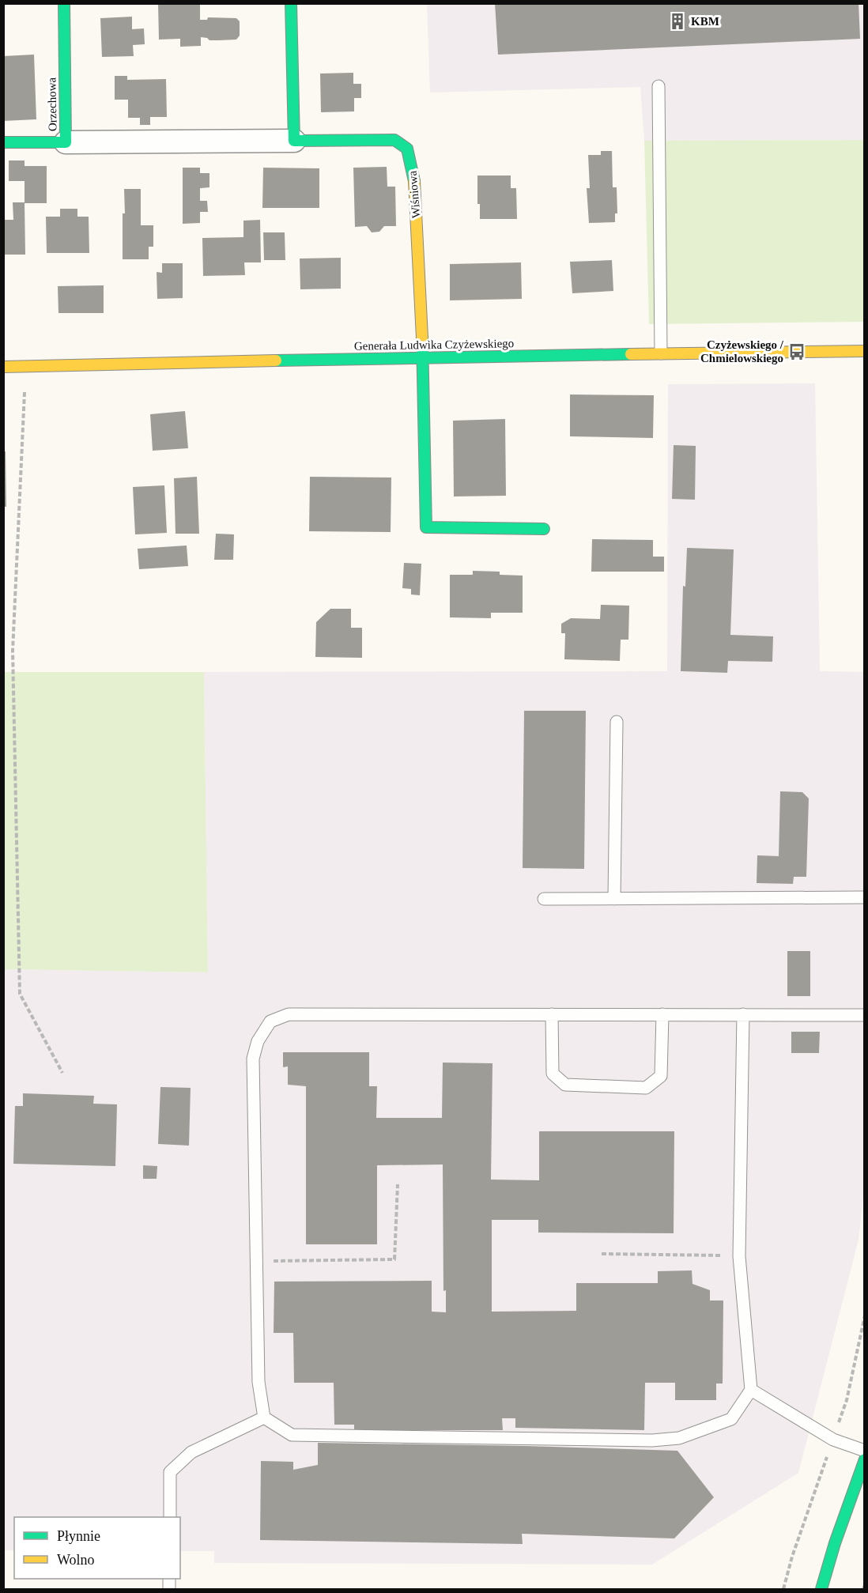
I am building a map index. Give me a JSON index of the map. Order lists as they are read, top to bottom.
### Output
{
  "streets": {
    "street": ["Orzechowa", "Wiśniowa", "Generała Ludwika Czyżewskiego"]
  },
  "crossings": [
    ["Orzechowa", "Wiśniowa"],
    ["Wiśniowa", "Generała Ludwika Czyżewskiego"]
  ],
  "places": {
    "building": ["KBM"],
    "bus stop": ["Czyżewskiego / Chmielowskiego"]
  },
  "legend": ["Płynnie", "Wolno"]
}
